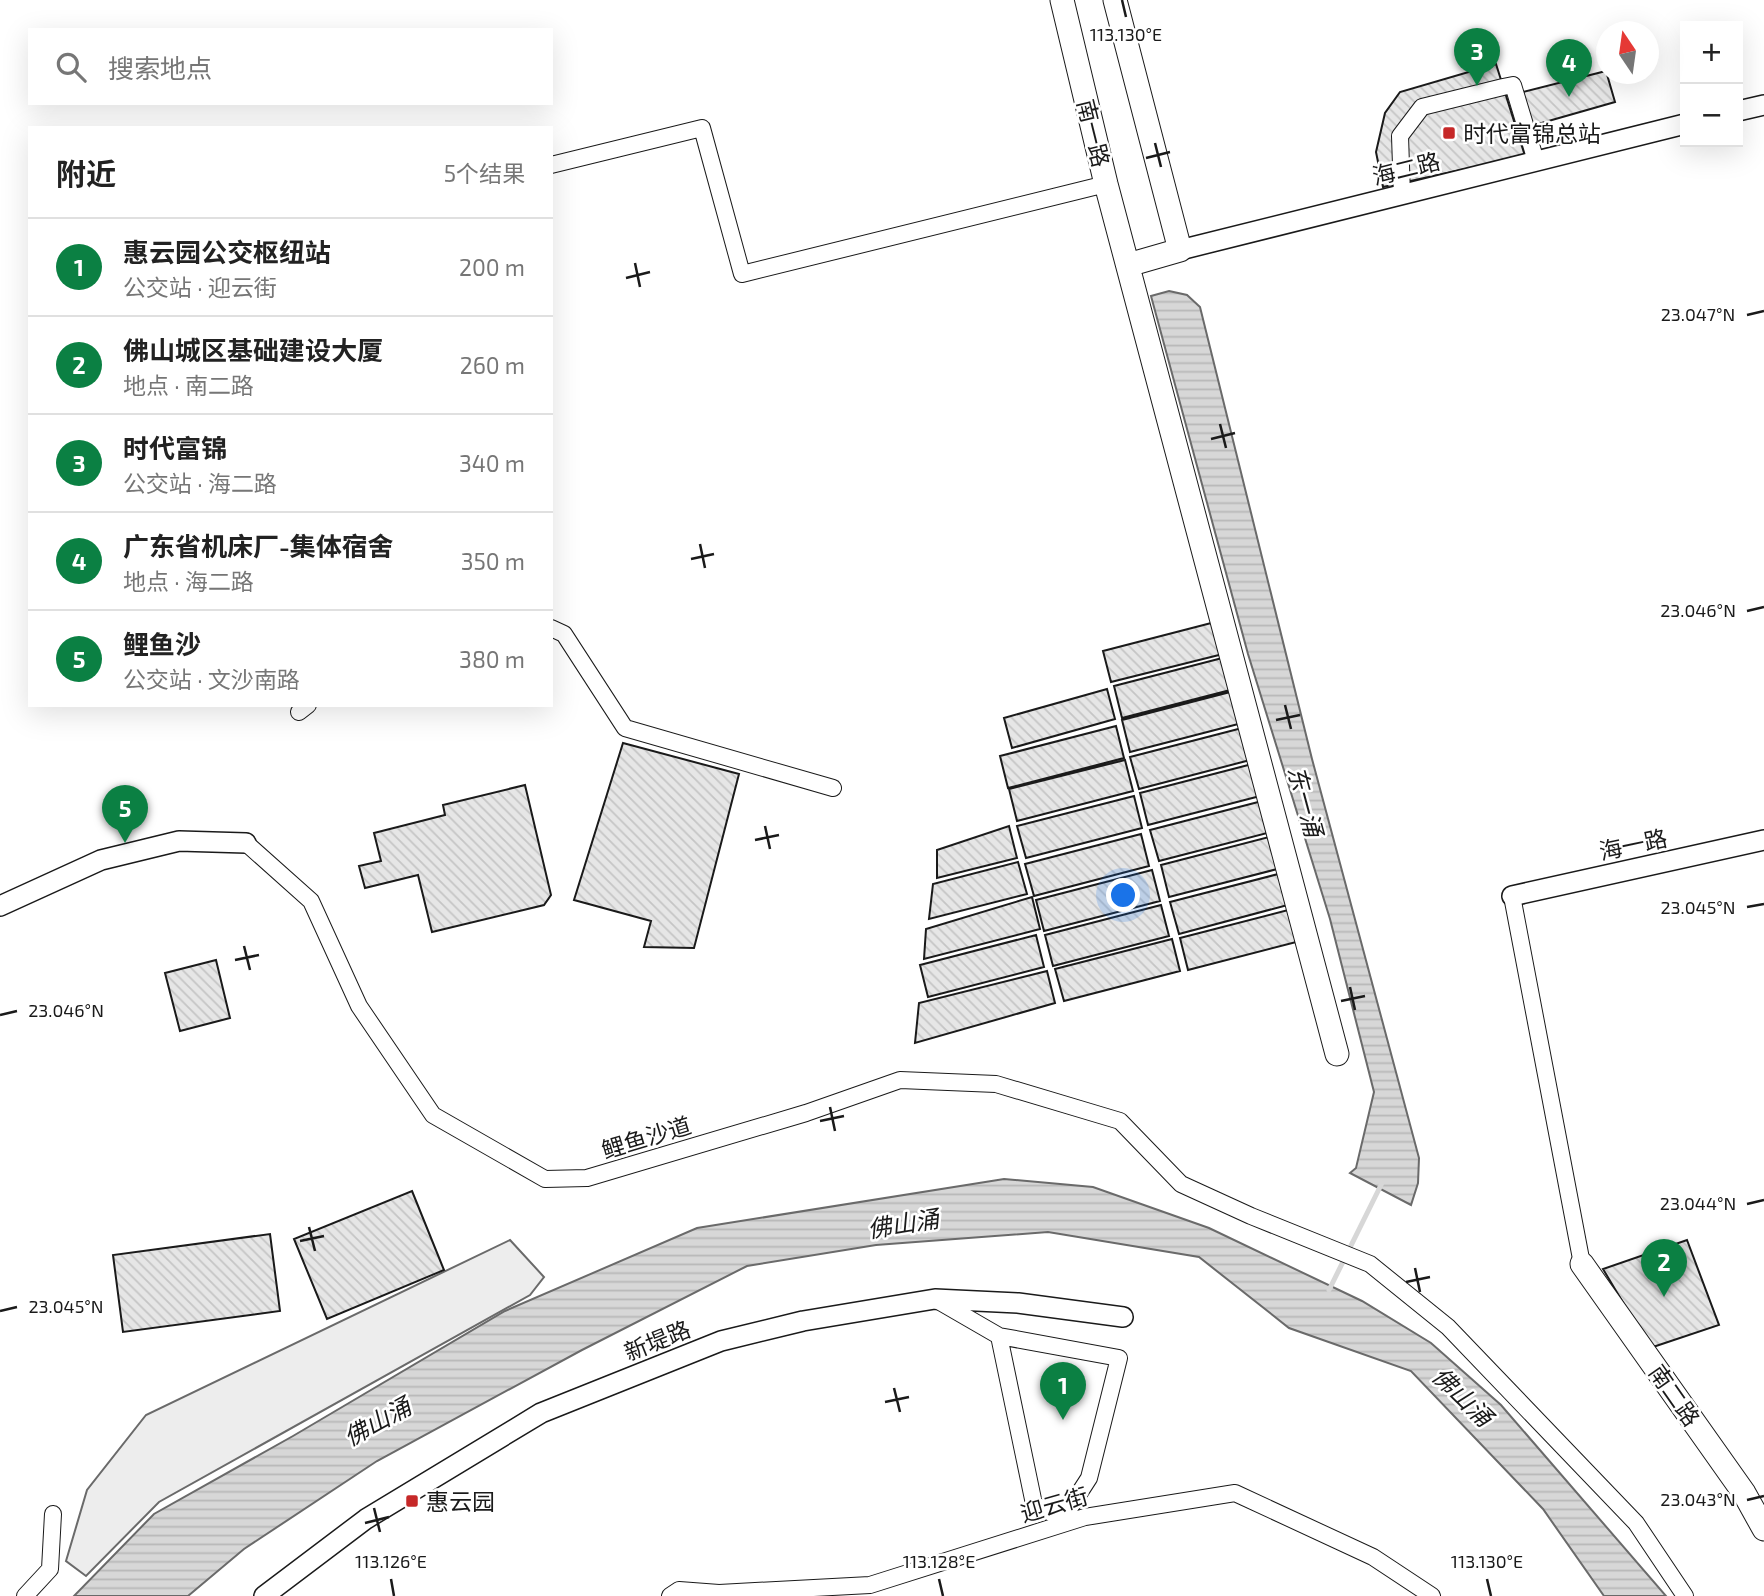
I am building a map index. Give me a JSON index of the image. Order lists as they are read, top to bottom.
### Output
{
  "streets": {
    "main road": ["南一路", "南二路"],
    "street": [
      "海二路",
      "海一路",
      "鲤鱼沙道",
      "新堤路",
      "迎云街"
    ]
  },
  "water": ["东一涌", "佛山涌"],
  "places": {
    "transit": ["时代富锦总站", "惠云园"]
  },
  "north": "top",
  "page": {
    "map_buttons": ["+", "−"],
    "pins": [
      "3",
      "4",
      "5",
      "2",
      "1"
    ],
    "search": "搜索地点",
    "heading": ["附近", "5个结果"],
    "list": [
      {
        "mark": "1",
        "name": "惠云园公交枢纽站",
        "note": "公交站 · 迎云街",
        "value": "200 m"
      },
      {
        "mark": "2",
        "name": "佛山城区基础建设大厦",
        "note": "地点 · 南二路",
        "value": "260 m"
      },
      {
        "mark": "3",
        "name": "时代富锦",
        "note": "公交站 · 海二路",
        "value": "340 m"
      },
      {
        "mark": "4",
        "name": "广东省机床厂-集体宿舍",
        "note": "地点 · 海二路",
        "value": "350 m"
      },
      {
        "mark": "5",
        "name": "鲤鱼沙",
        "note": "公交站 · 文沙南路",
        "value": "380 m"
      }
    ]
  },
  "coordinates": [
    "113.130°E",
    "23.047°N",
    "23.046°N",
    "23.045°N",
    "23.044°N",
    "23.043°N",
    "113.126°E",
    "113.128°E"
  ]
}
